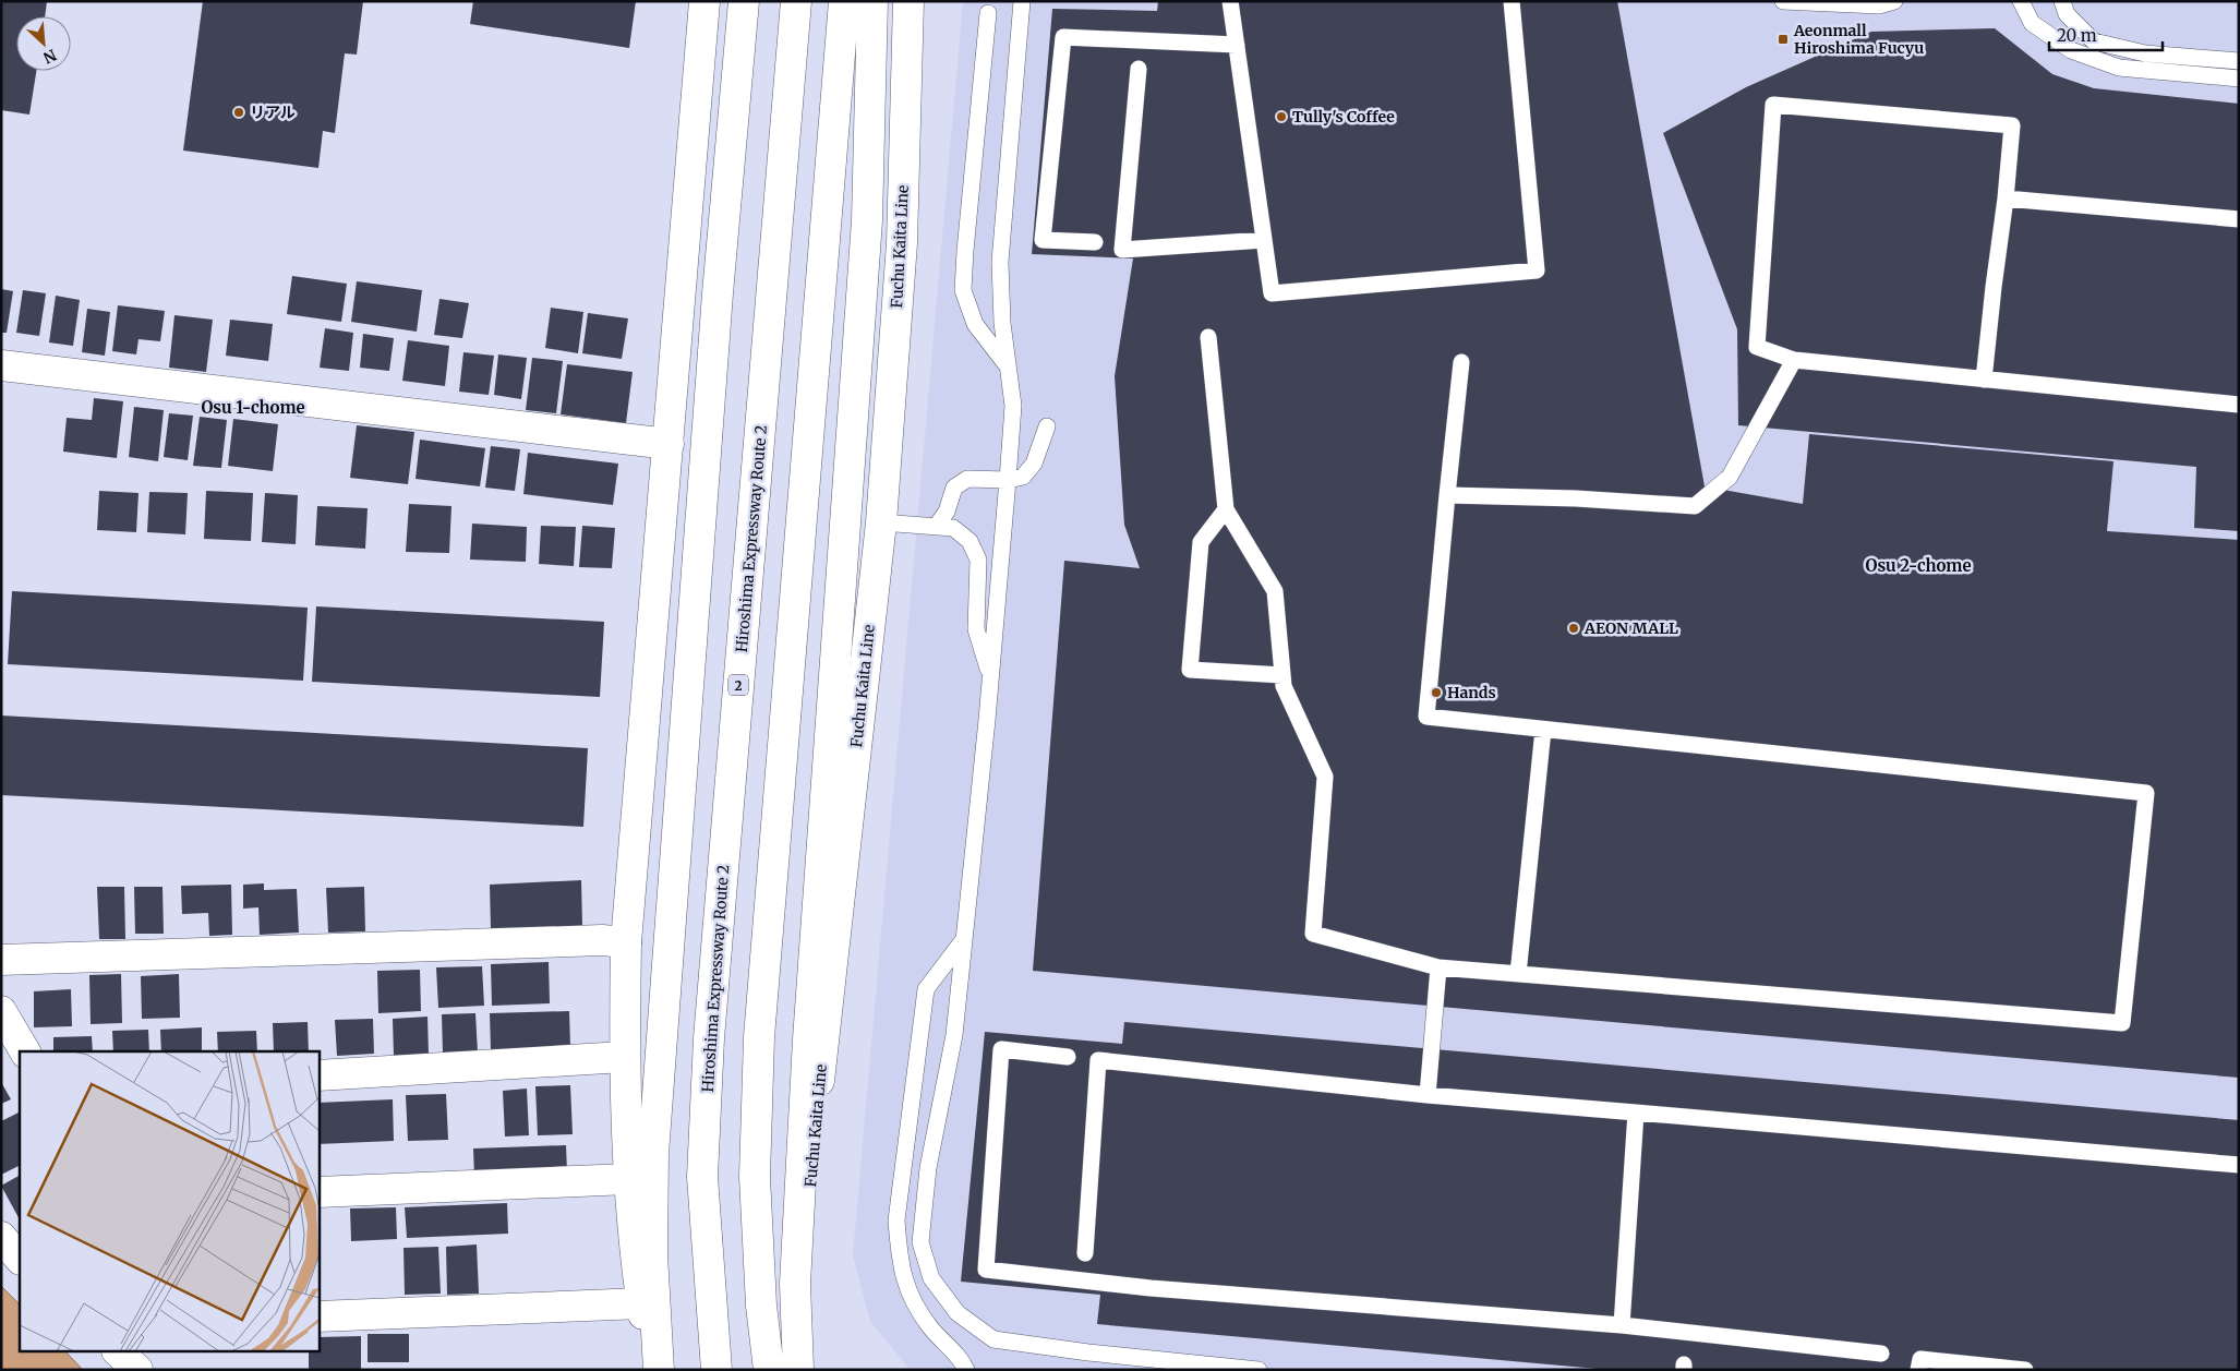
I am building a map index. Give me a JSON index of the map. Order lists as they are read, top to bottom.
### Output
{
  "streets": {
    "main road": ["Fuchu Kaita Line", "Hiroshima Expressway Route 2", "2"]
  },
  "districts": ["Osu 1-chome", "Osu 2-chome"],
  "places": {
    "transit": ["Aeonmall Hiroshima Fucyu"],
    "other": [
      "リアル",
      "Tully's Coffee",
      "AEON MALL",
      "Hands"
    ]
  },
  "scale_bar": "20 m",
  "north": "bottom right"
}
